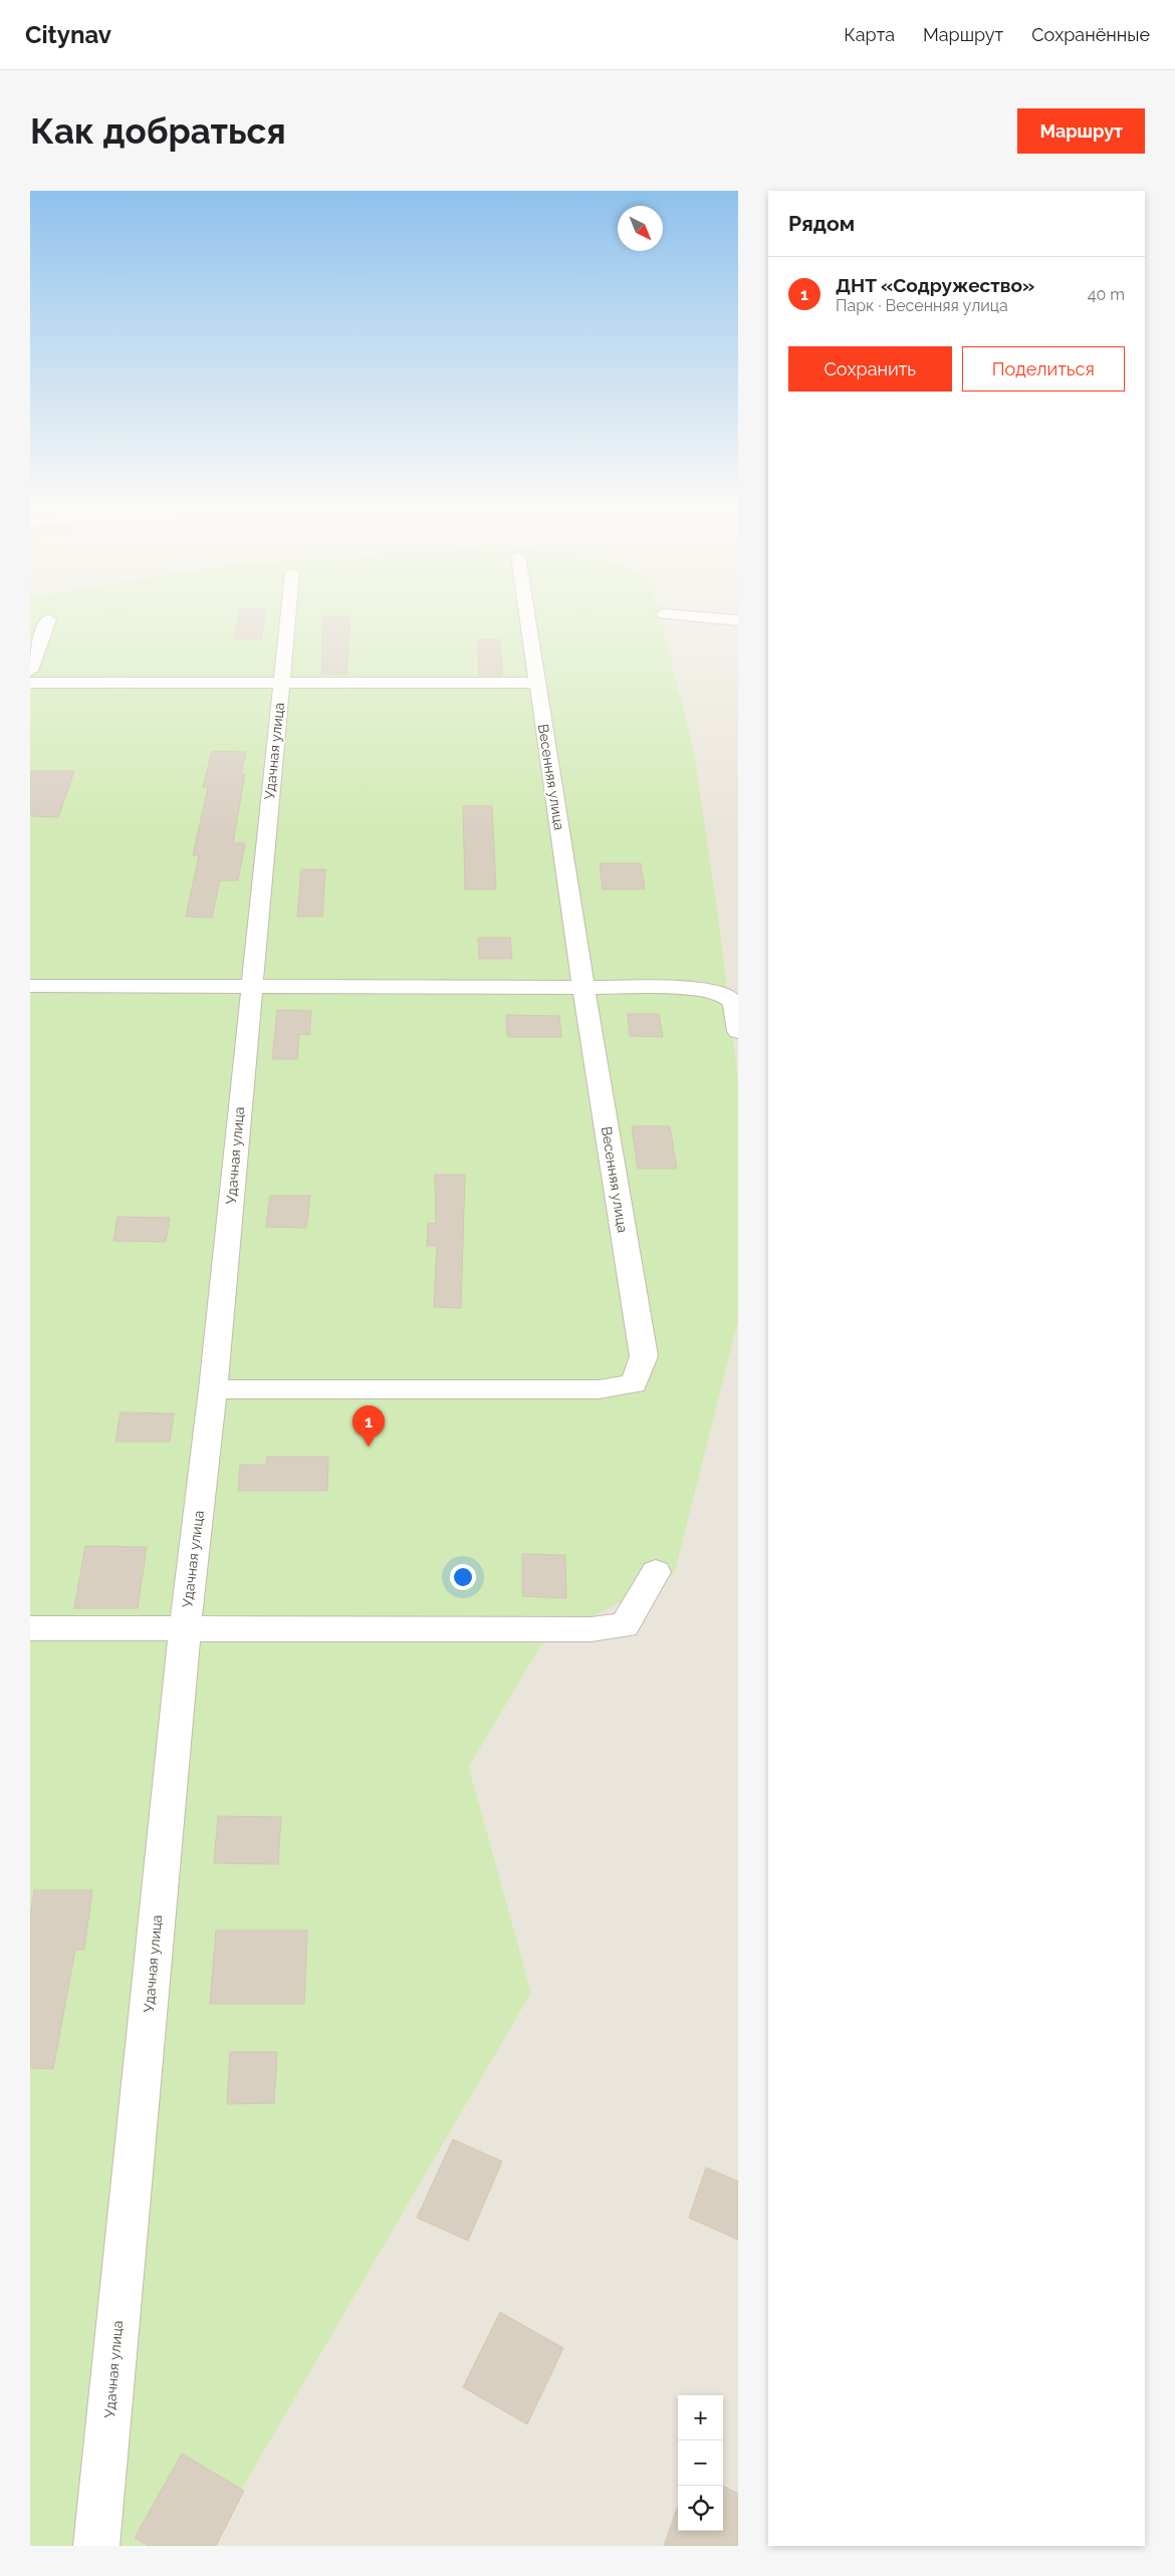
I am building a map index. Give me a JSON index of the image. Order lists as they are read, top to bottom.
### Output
{
  "streets": {
    "street": ["Удачная улица", "Весенняя улица"]
  },
  "crossings": [
    ["Удачная улица", "Весенняя улица"]
  ],
  "north": "bottom right",
  "page": {
    "header": "Citynav",
    "nav": ["Карта", "Маршрут", "Сохранённые"],
    "buttons": [
      "Маршрут",
      ["Сохранить", "Поделиться"]
    ],
    "title": "Как добраться",
    "heading": "Рядом",
    "list": [
      {
        "mark": "1",
        "name": "ДНТ «Содружество»",
        "note": "Парк · Весенняя улица",
        "value": "40 m"
      }
    ],
    "pins": "1",
    "map_buttons": ["+", "−"]
  }
}
